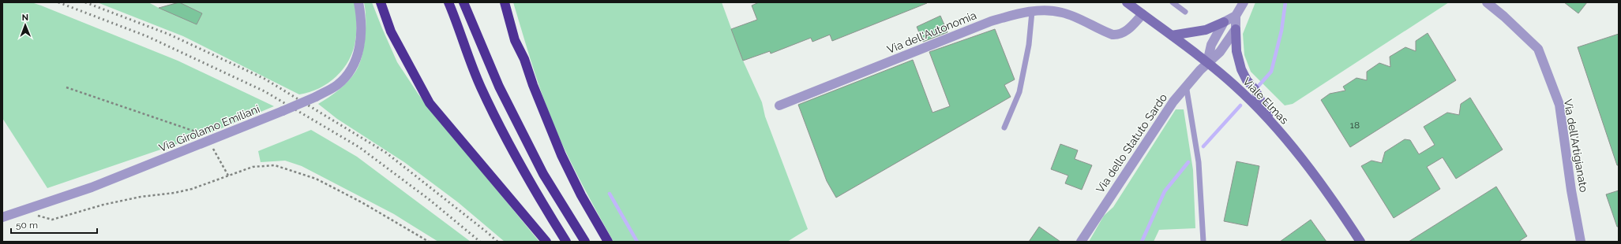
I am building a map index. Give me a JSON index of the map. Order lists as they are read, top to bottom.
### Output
{
  "streets": {
    "main road": ["Viale Elmas"],
    "street": [
      "Via dell'Autonomia",
      "Via Girolamo Emiliani",
      "Via dello Statuto Sardo",
      "Via dell'Artigianato"
    ]
  },
  "crossings": [
    ["Via dell'Autonomia", "Viale Elmas"],
    ["Viale Elmas", "Via dello Statuto Sardo"]
  ],
  "house_numbers": ["18"],
  "scale_bar": "50 m",
  "north": "top"
}
